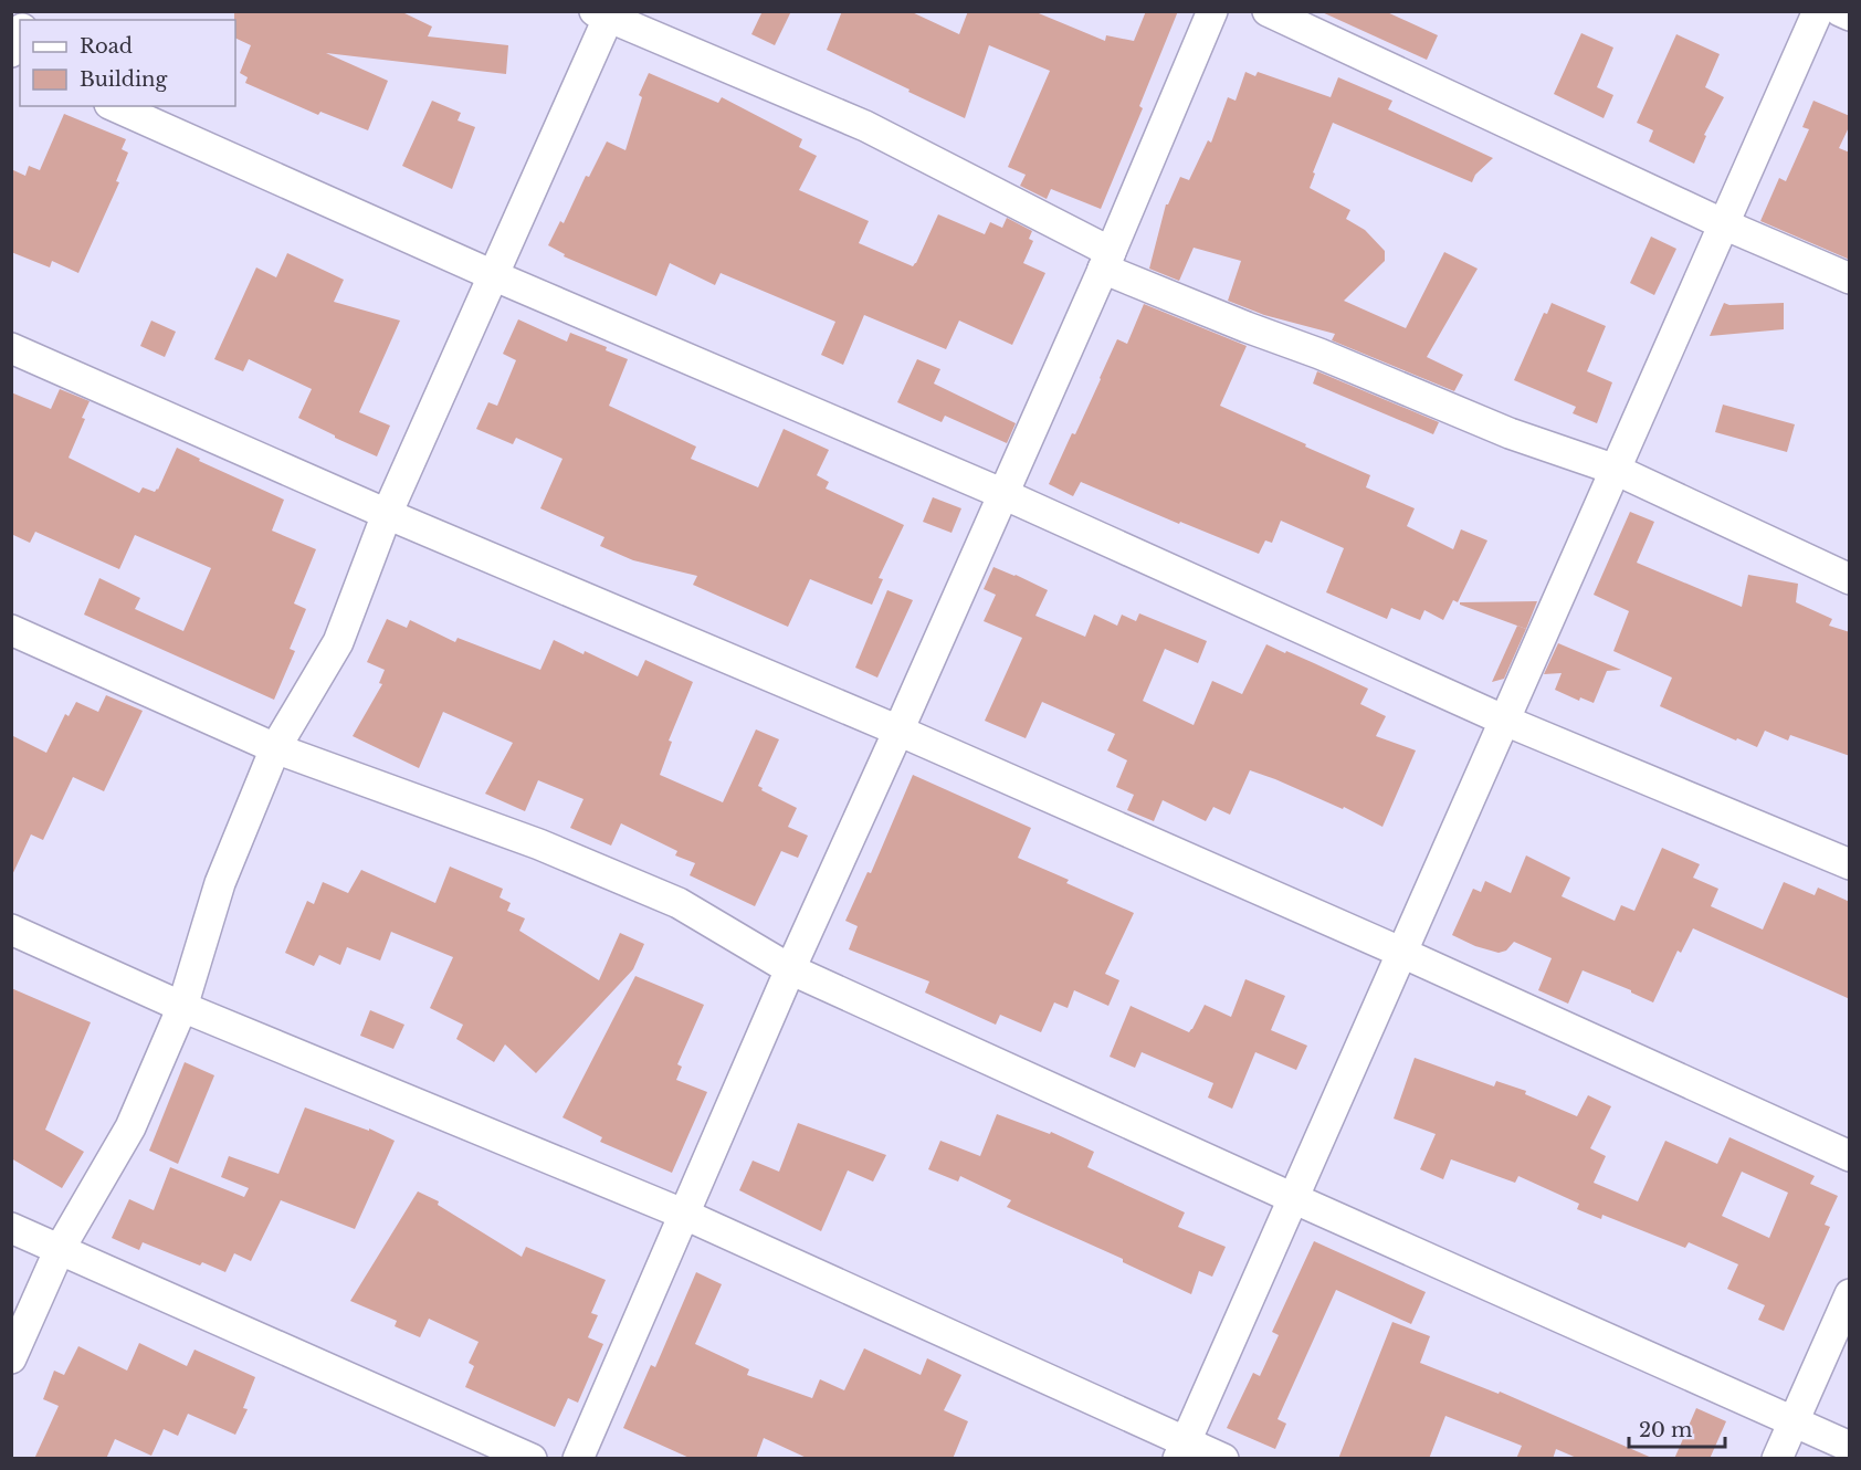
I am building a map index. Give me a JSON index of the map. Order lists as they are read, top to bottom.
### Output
{
  "legend": ["Road", "Building"],
  "scale_bar": "20 m"
}
